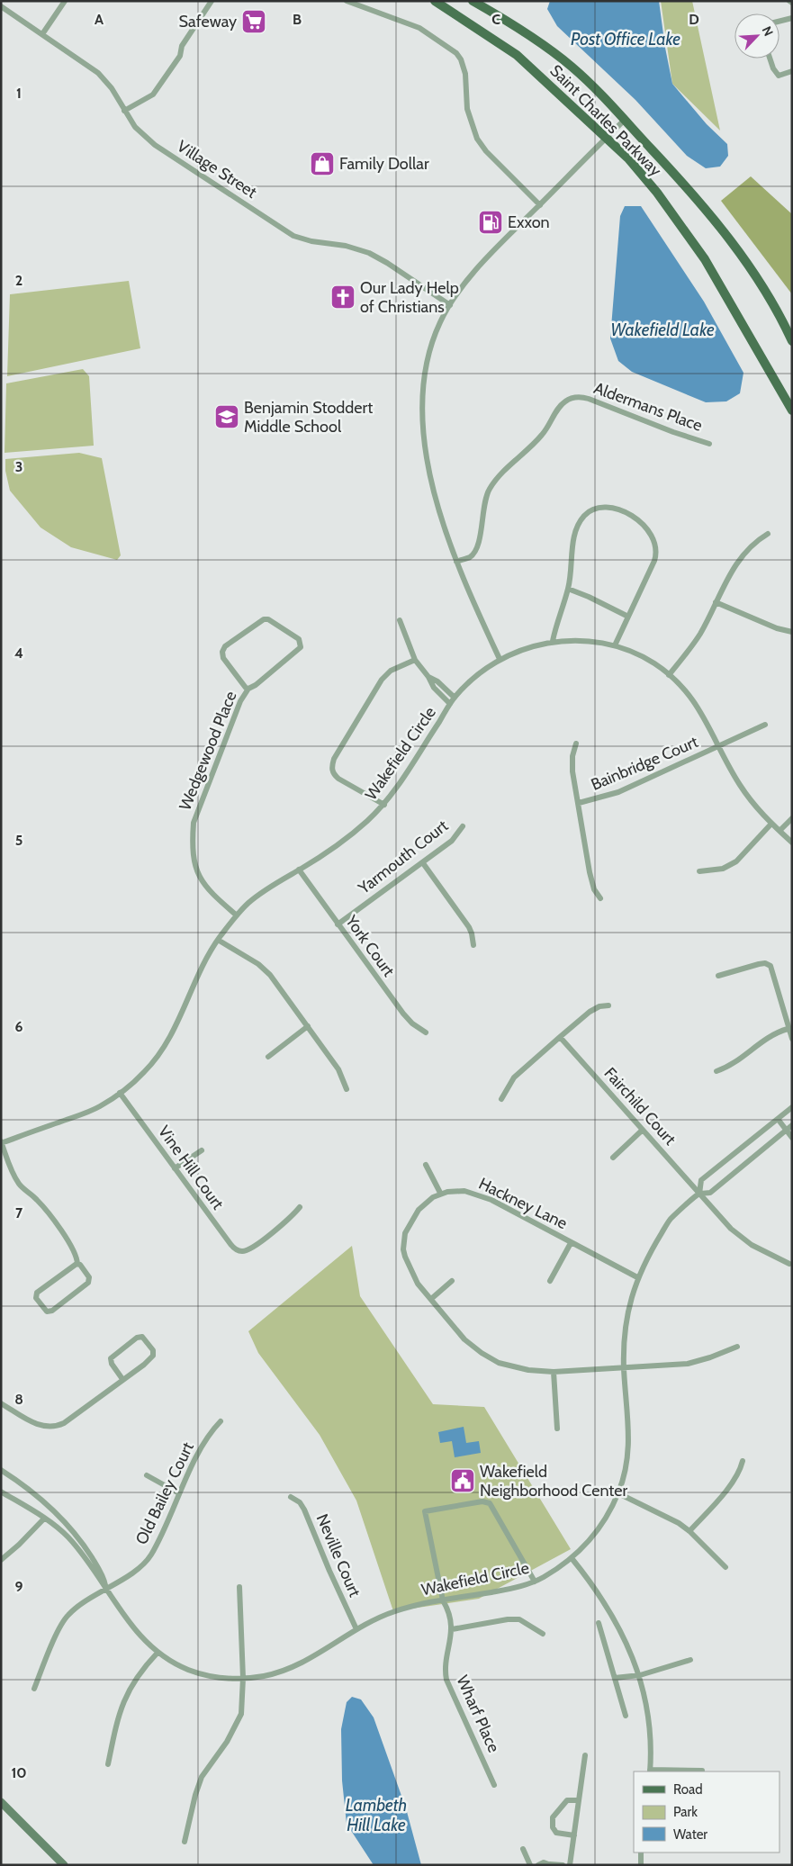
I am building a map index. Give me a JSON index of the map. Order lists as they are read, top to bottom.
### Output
{
  "streets": {
    "main road": ["Saint Charles Parkway"],
    "street": [
      "Village Street",
      "Aldermans Place",
      "Wedgewood Place",
      "Wakefield Circle",
      "Bainbridge Court",
      "Yarmouth Court",
      "York Court",
      "Fairchild Court",
      "Vine Hill Court",
      "Hackney Lane",
      "Old Bailey Court",
      "Neville Court",
      "Wharf Place"
    ]
  },
  "crossings": [
    ["Wedgewood Place", "Wakefield Circle"],
    ["Wakefield Circle", "Bainbridge Court"],
    ["Wakefield Circle", "York Court"],
    ["Wakefield Circle", "Fairchild Court"],
    ["Wakefield Circle", "Vine Hill Court"],
    ["Wakefield Circle", "Hackney Lane"],
    ["Wakefield Circle", "Old Bailey Court"],
    ["Wakefield Circle", "Neville Court"],
    ["Wakefield Circle", "Wharf Place"],
    ["Yarmouth Court", "York Court"]
  ],
  "water": ["Post Office Lake", "Wakefield Lake", "Lambeth Hill Lake"],
  "places": {
    "supermarket": ["Safeway"],
    "shop": ["Family Dollar"],
    "fuel station": ["Exxon"],
    "church": ["Our Lady Help of Christians"],
    "school or university": ["Benjamin Stoddert Middle School"],
    "public building": ["Wakefield Neighborhood Center"]
  },
  "legend": ["Road", "Park", "Water"],
  "north": "top right",
  "grid": {
    "columns": [
      "A",
      "B",
      "C",
      "D"
    ],
    "rows": [
      "1",
      "2",
      "3",
      "4",
      "5",
      "6",
      "7",
      "8",
      "9",
      "10"
    ]
  }
}
